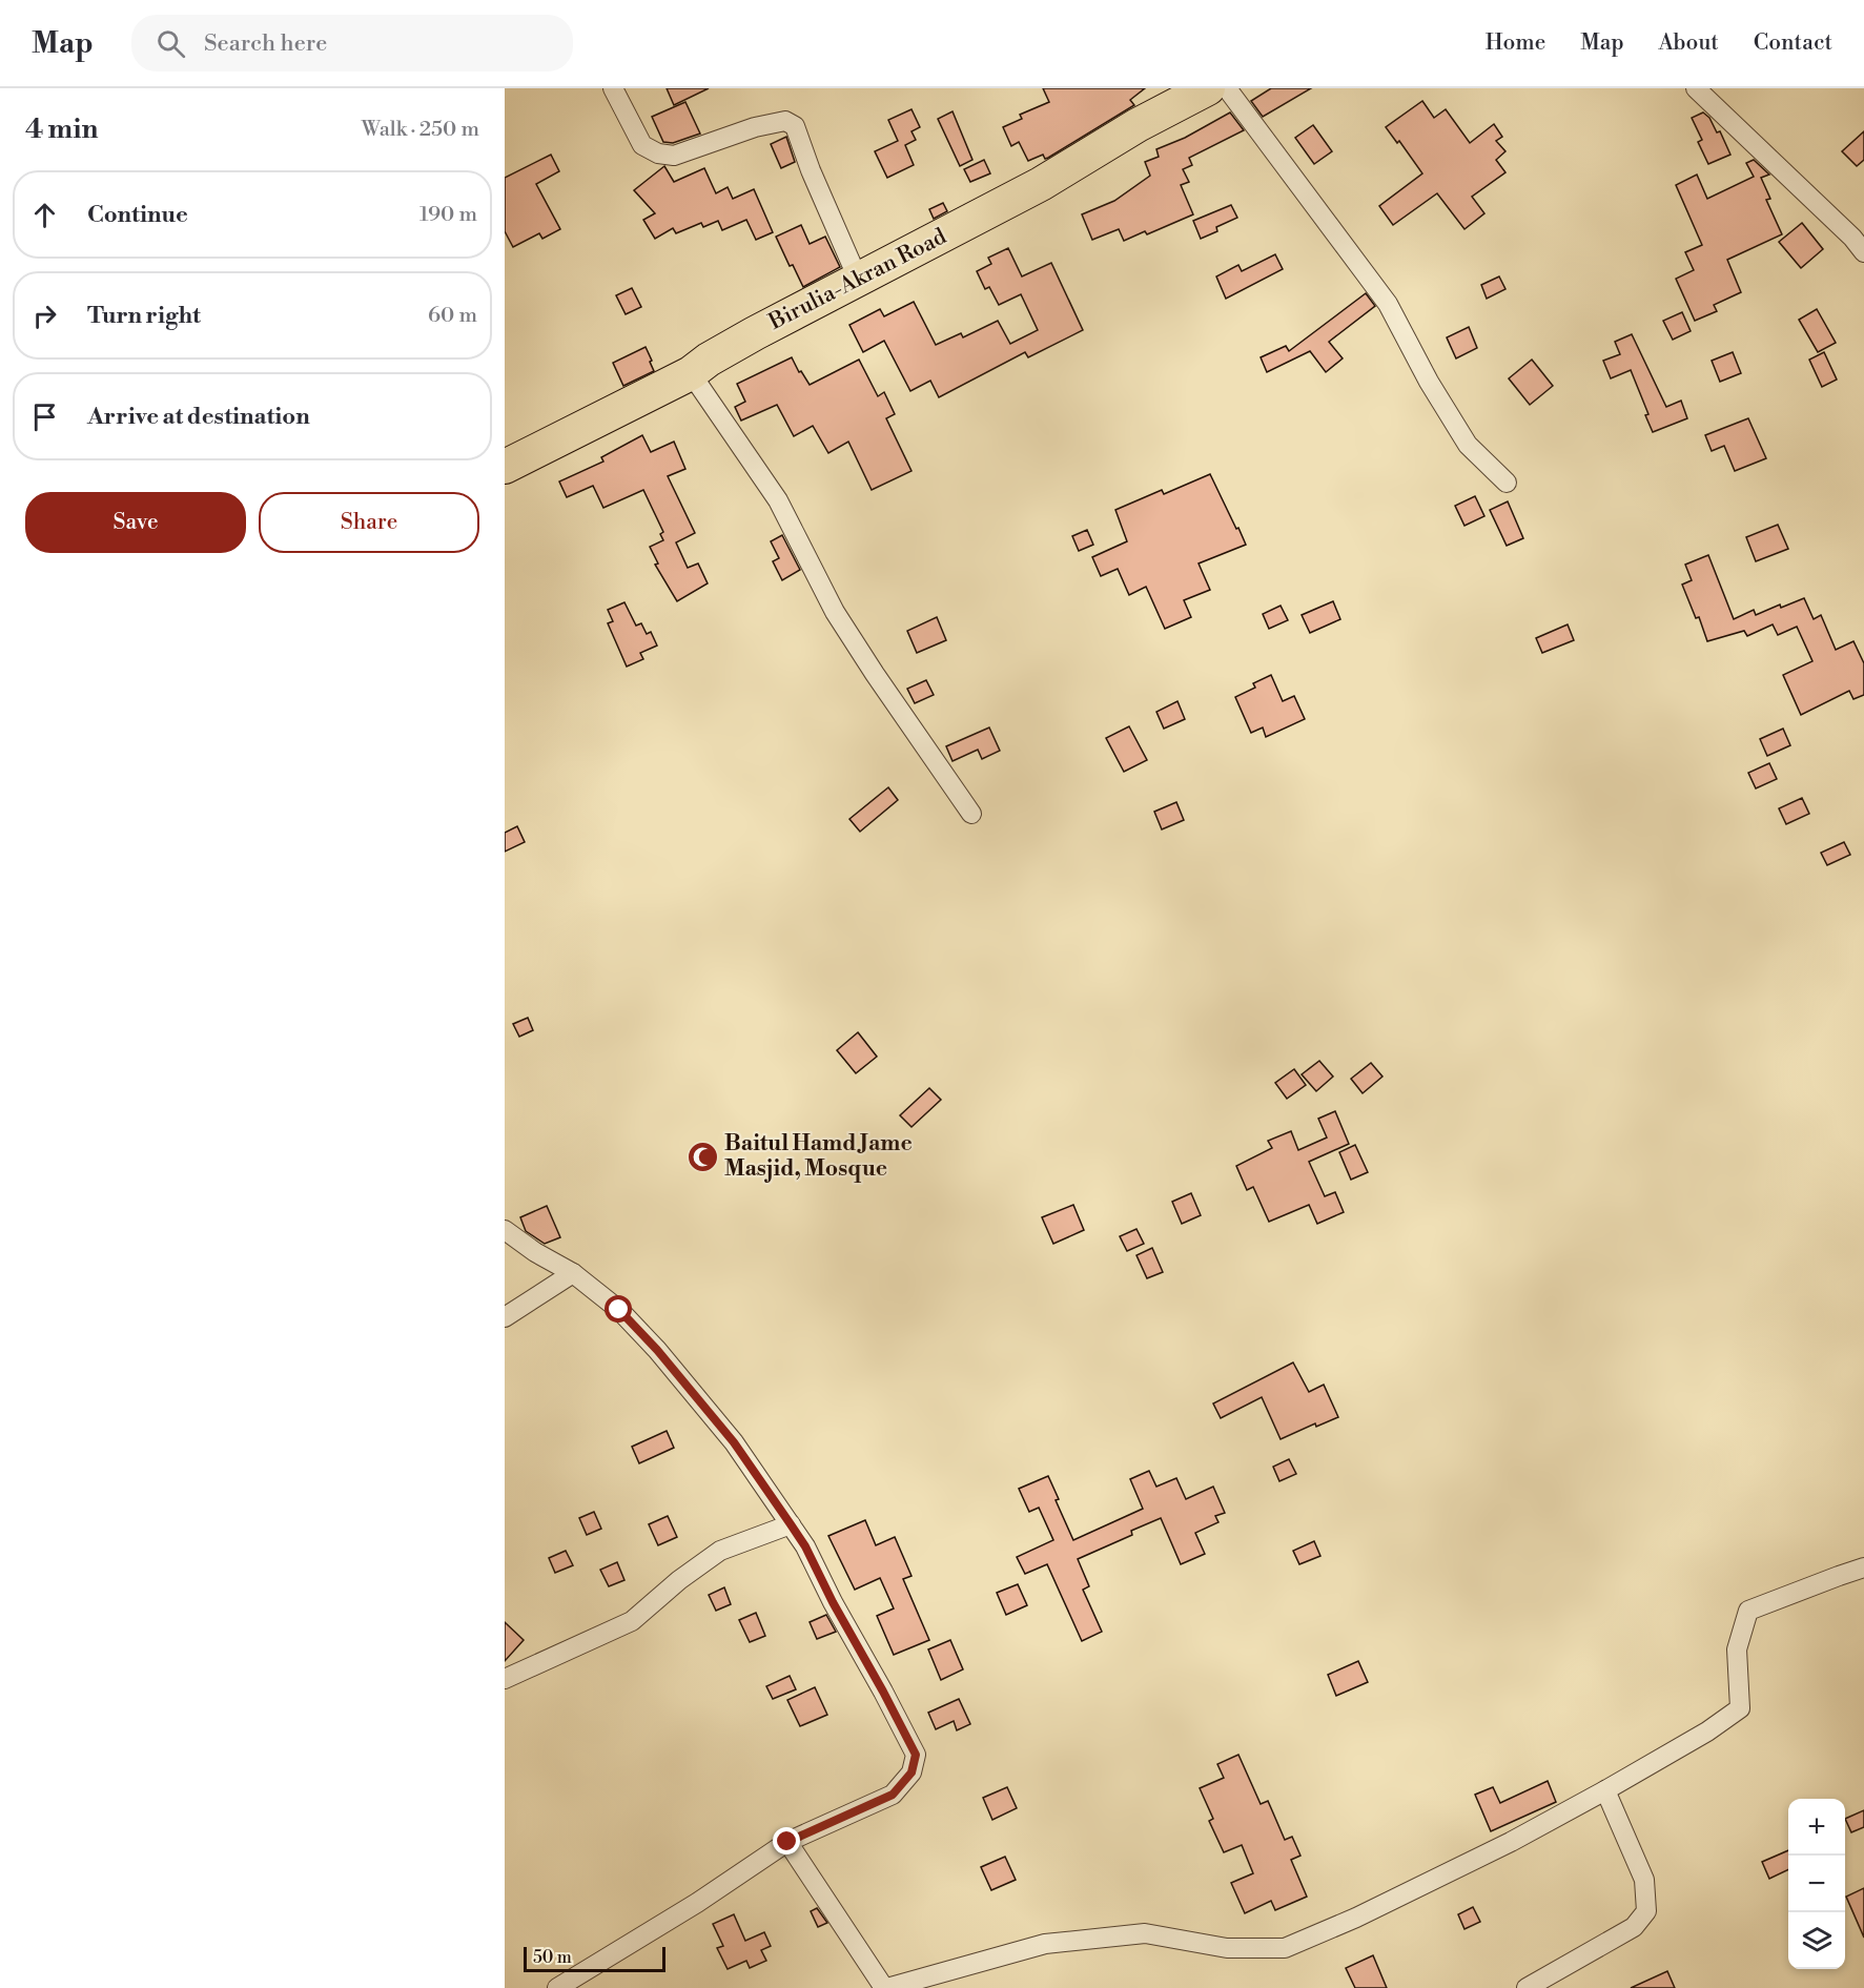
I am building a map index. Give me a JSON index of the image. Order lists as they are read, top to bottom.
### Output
{
  "streets": {
    "highway": ["Birulia-Akran Road"]
  },
  "places": {
    "mosque": ["Baitul Hamd Jame Masjid, Mosque"]
  },
  "scale_bar": "50 m",
  "page": {
    "header": "Map",
    "search": "Search here",
    "nav": [
      "Home",
      "Map",
      "About",
      "Contact"
    ],
    "heading": ["4 min", "Walk · 250 m"],
    "list": [
      ["Continue", "190 m"],
      ["Turn right", "60 m"],
      "Arrive at destination"
    ],
    "buttons": ["Save", "Share"],
    "map_buttons": ["+", "−"],
    "scale": "50 m"
  }
}
